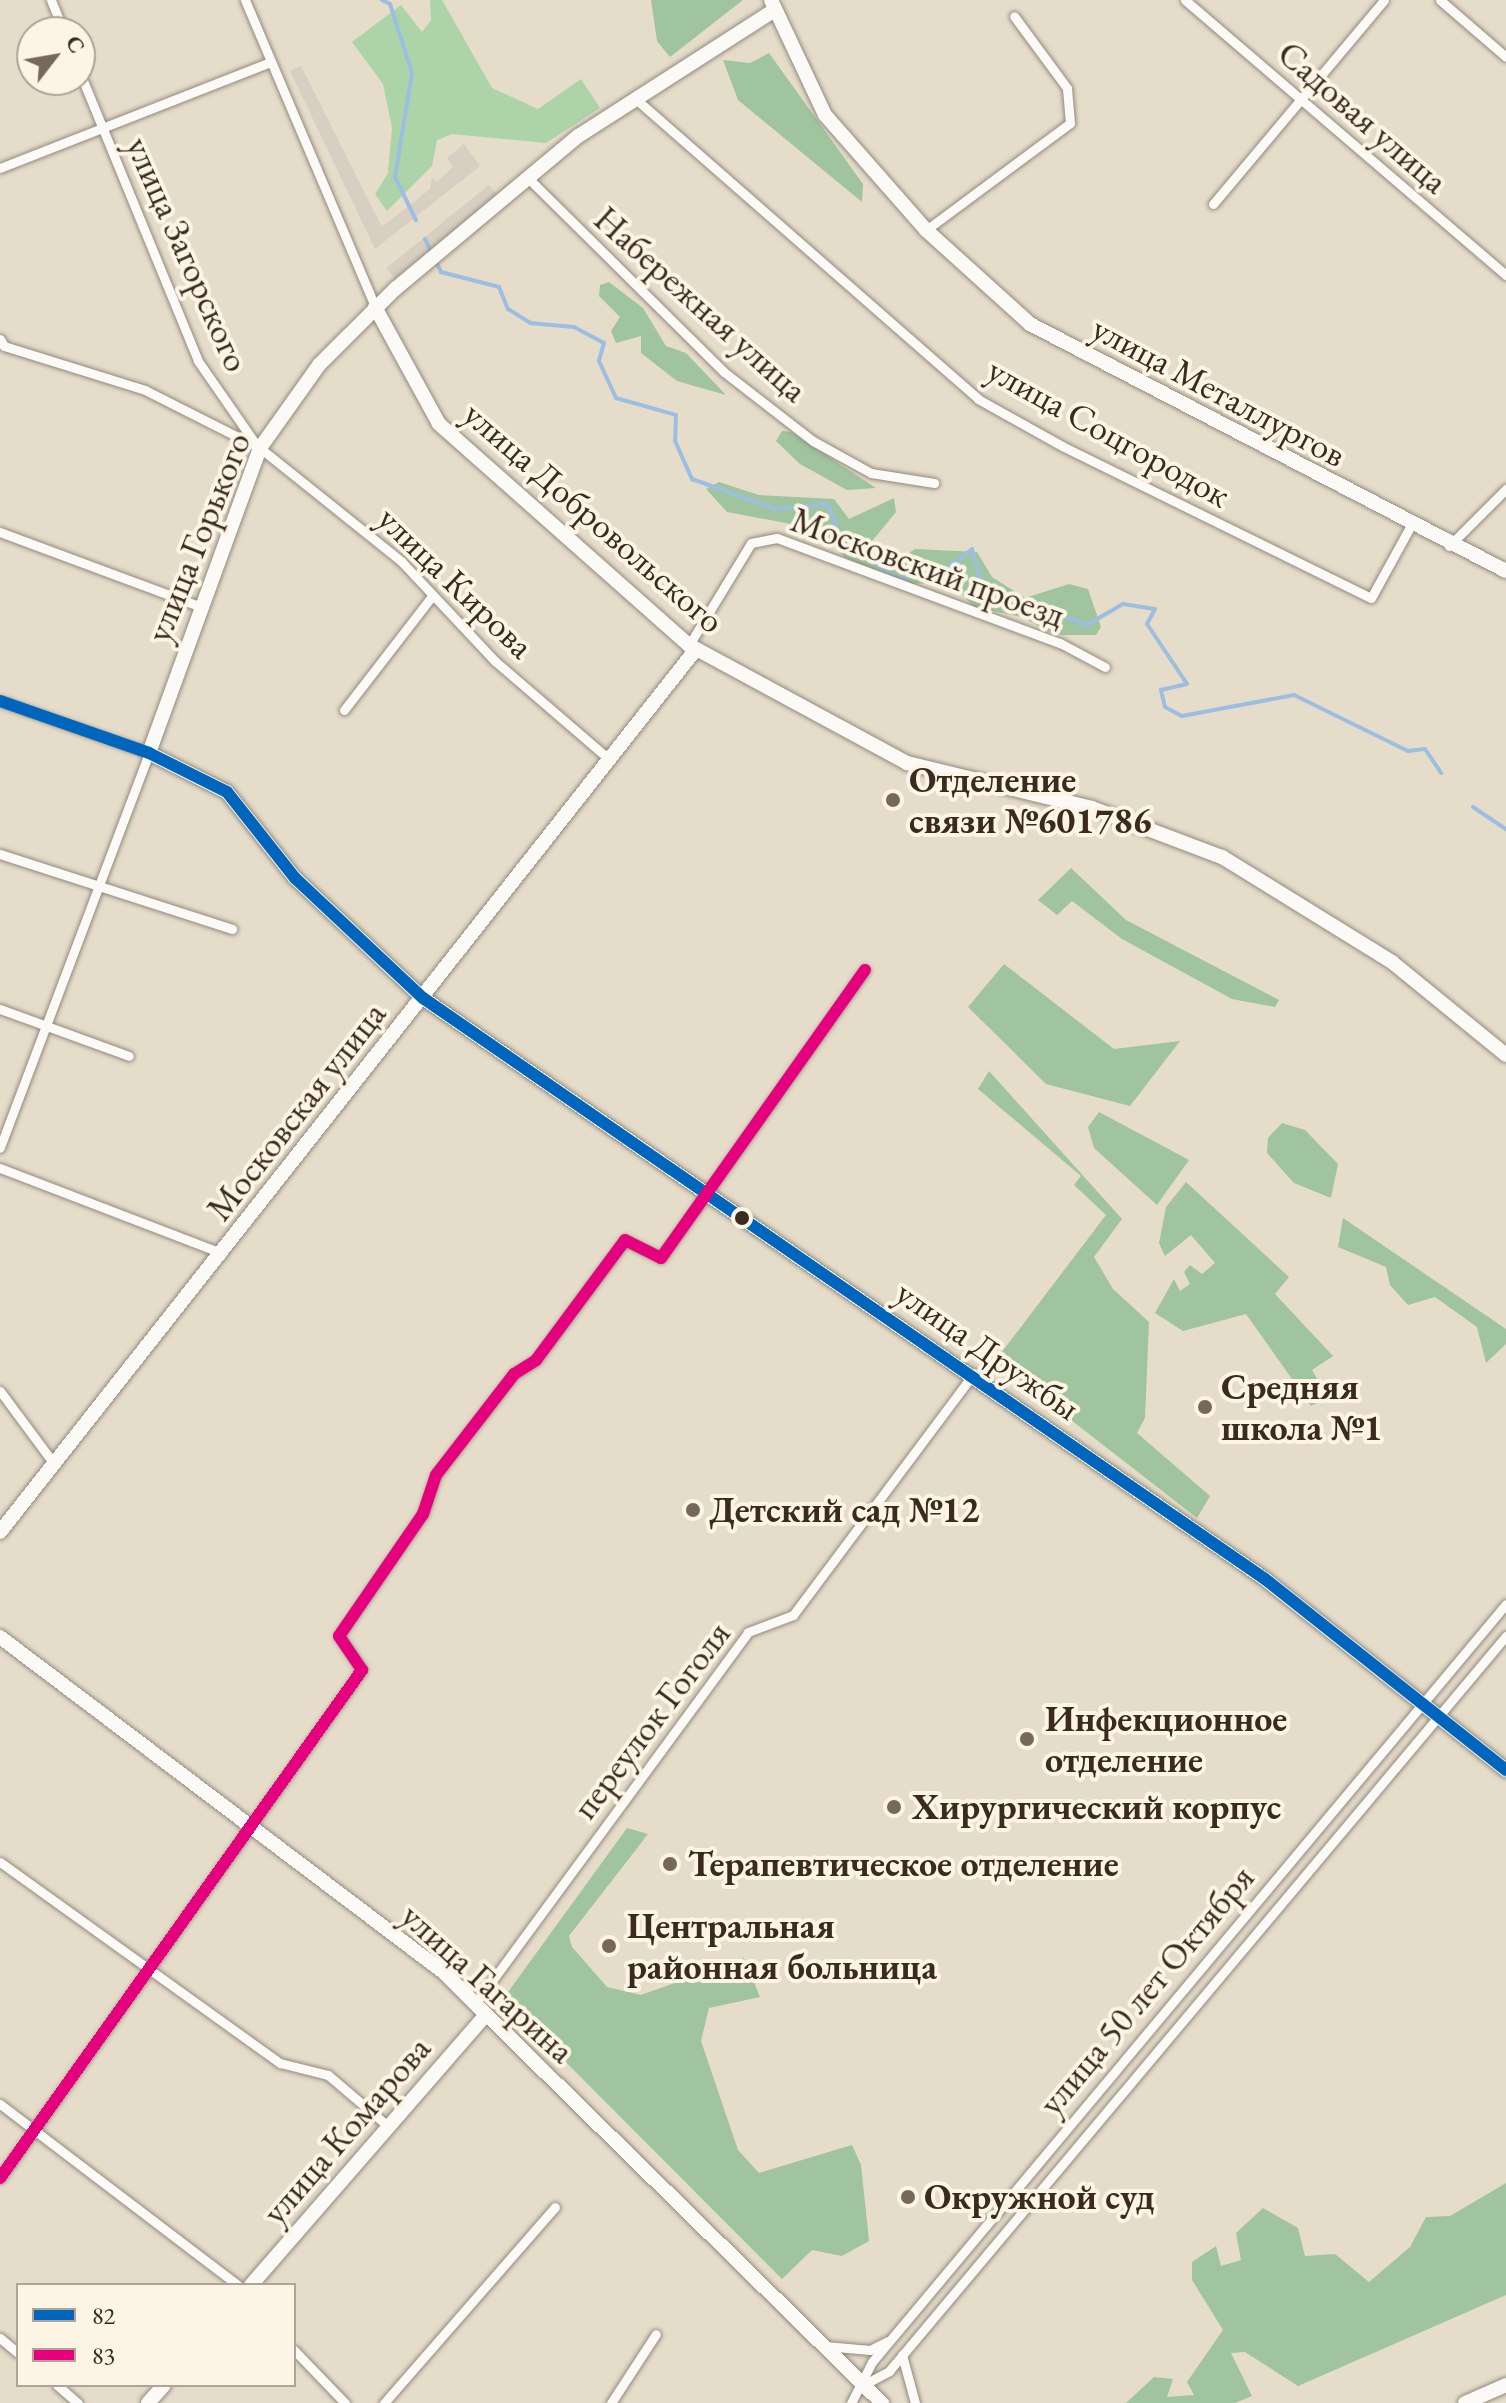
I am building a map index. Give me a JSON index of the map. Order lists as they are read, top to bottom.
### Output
{
  "streets": {
    "street": [
      "Садовая улица",
      "улица Загорского",
      "Набережная улица",
      "улица Металлургов",
      "улица Соцгородок",
      "улица Добровольского",
      "улица Горького",
      "Московский проезд",
      "улица Кирова",
      "Московская улица",
      "улица Дружбы",
      "переулок Гоголя",
      "улица Гагарина",
      "улица 50 лет Октября",
      "улица Комарова"
    ]
  },
  "crossings": [
    ["улица Загорского", "улица Горького"],
    ["улица Загорского", "улица Кирова"],
    ["Набережная улица", "улица Горького"],
    ["улица Металлургов", "улица Соцгородок"],
    ["улица Металлургов", "улица Горького"],
    ["улица Соцгородок", "улица Горького"],
    ["улица Добровольского", "улица Горького"],
    ["улица Добровольского", "Московский проезд"],
    ["улица Добровольского", "Московская улица"],
    ["улица Горького", "улица Кирова"],
    ["улица Горького", "улица Дружбы"],
    ["Московский проезд", "Московская улица"],
    ["улица Кирова", "Московская улица"],
    ["Московская улица", "улица Дружбы"],
    ["улица Дружбы", "переулок Гоголя"],
    ["улица Дружбы", "улица 50 лет Октября"],
    ["переулок Гоголя", "улица Гагарина"],
    ["переулок Гоголя", "улица Комарова"],
    ["улица Гагарина", "улица 50 лет Октября"],
    ["улица Гагарина", "улица Комарова"]
  ],
  "places": [
    "Отделение связи №601786",
    "Средняя школа №1",
    "Детский сад №12",
    "Инфекционное отделение",
    "Хирургический корпус",
    "Терапевтическое отделение",
    "Центральная районная больница",
    "Окружной суд"
  ],
  "lines": ["transit line 82", "transit line 83"],
  "legend": ["82", "83"],
  "north": "top right"
}
